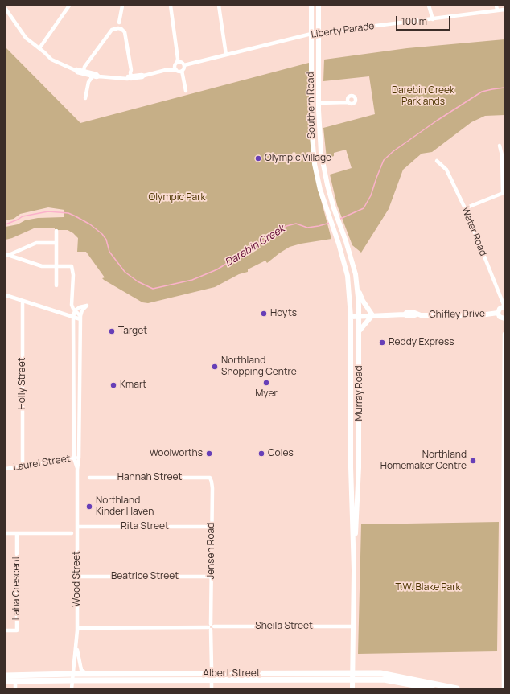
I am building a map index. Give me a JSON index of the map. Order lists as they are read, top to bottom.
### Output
{
  "streets": {
    "highway": ["Albert Street"],
    "main road": ["Southern Road", "Chifley Drive", "Murray Road"],
    "street": [
      "Liberty Parade",
      "Water Road",
      "Holly Street",
      "Laurel Street",
      "Hannah Street",
      "Rita Street",
      "Jensen Road",
      "Beatrice Street",
      "Wood Street",
      "Laha Crescent",
      "Sheila Street"
    ]
  },
  "crossings": [
    ["Liberty Parade", "Southern Road"],
    ["Southern Road", "Murray Road"],
    ["Chifley Drive", "Murray Road"],
    ["Holly Street", "Laurel Street"],
    ["Murray Road", "Sheila Street"],
    ["Murray Road", "Albert Street"],
    ["Laurel Street", "Wood Street"],
    ["Hannah Street", "Jensen Road"],
    ["Rita Street", "Jensen Road"],
    ["Rita Street", "Wood Street"],
    ["Jensen Road", "Beatrice Street"],
    ["Jensen Road", "Sheila Street"],
    ["Jensen Road", "Albert Street"],
    ["Beatrice Street", "Wood Street"],
    ["Wood Street", "Sheila Street"],
    ["Wood Street", "Albert Street"]
  ],
  "water": ["Darebin Creek"],
  "parks": ["Darebin Creek Parklands", "Olympic Park", "T.W. Blake Park"],
  "places": [
    "Olympic Village",
    "Hoyts",
    "Target",
    "Reddy Express",
    "Northland Shopping Centre",
    "Myer",
    "Kmart",
    "Woolworths",
    "Coles",
    "Northland Homemaker Centre",
    "Northland Kinder Haven"
  ],
  "scale_bar": "100 m"
}
